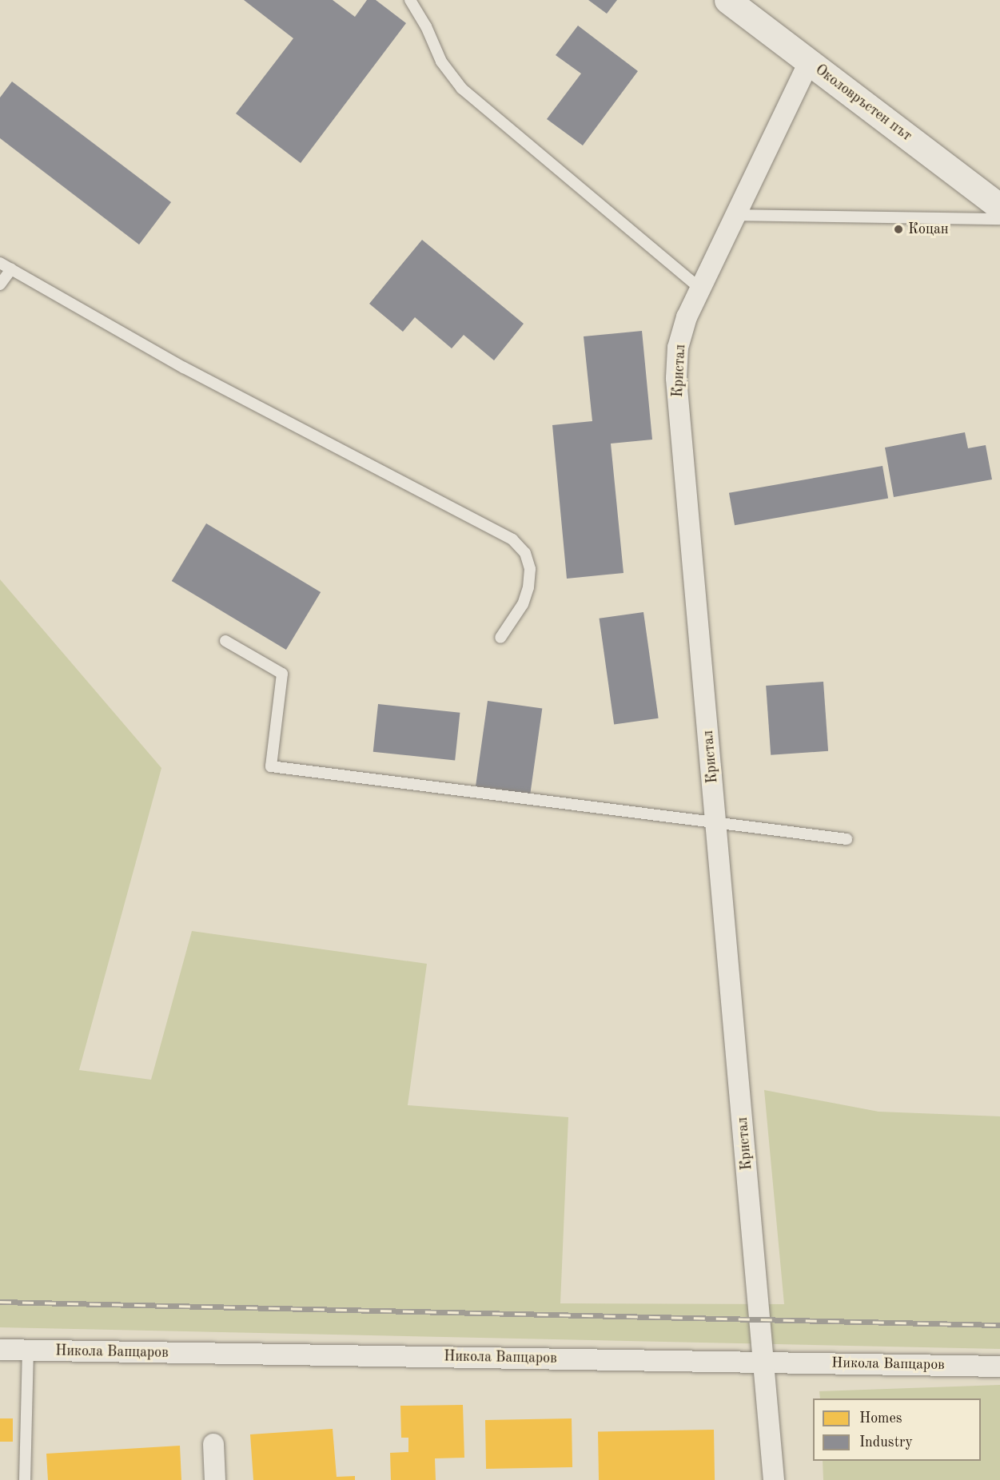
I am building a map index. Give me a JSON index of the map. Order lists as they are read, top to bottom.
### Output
{
  "streets": {
    "street": ["Околовръстен път", "Кристал", "Никола Вапцаров"]
  },
  "crossings": [
    ["Околовръстен път", "Кристал"],
    ["Кристал", "Никола Вапцаров"]
  ],
  "places": ["Коцан"],
  "legend": ["Homes", "Industry"]
}
